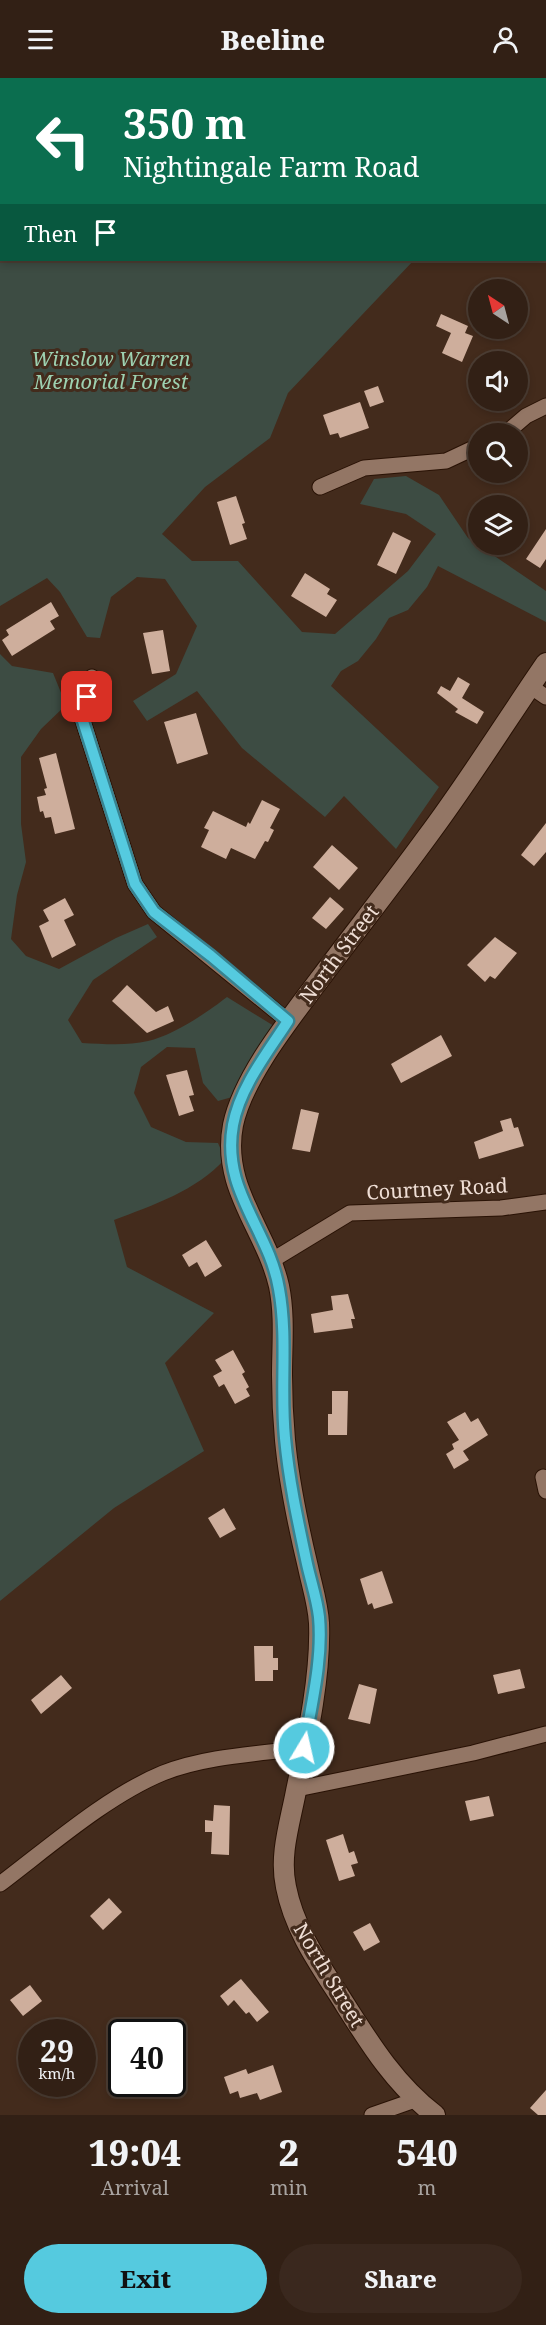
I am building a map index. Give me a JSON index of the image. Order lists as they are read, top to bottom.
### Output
{
  "streets": {
    "street": ["North Street", "Courtney Road"]
  },
  "crossings": [
    ["North Street", "Courtney Road"]
  ],
  "parks": ["Winslow Warren Memorial Forest"],
  "north": "top left",
  "page": {
    "header": "Beeline",
    "turn": ["350 m", "Nightingale Farm Road"],
    "then": "Then",
    "speed": "29 km/h",
    "limit": "40",
    "eta": [
      "19:04",
      "Arrival",
      "2",
      "min",
      "540",
      "m"
    ],
    "buttons": ["Exit", "Share"]
  }
}
